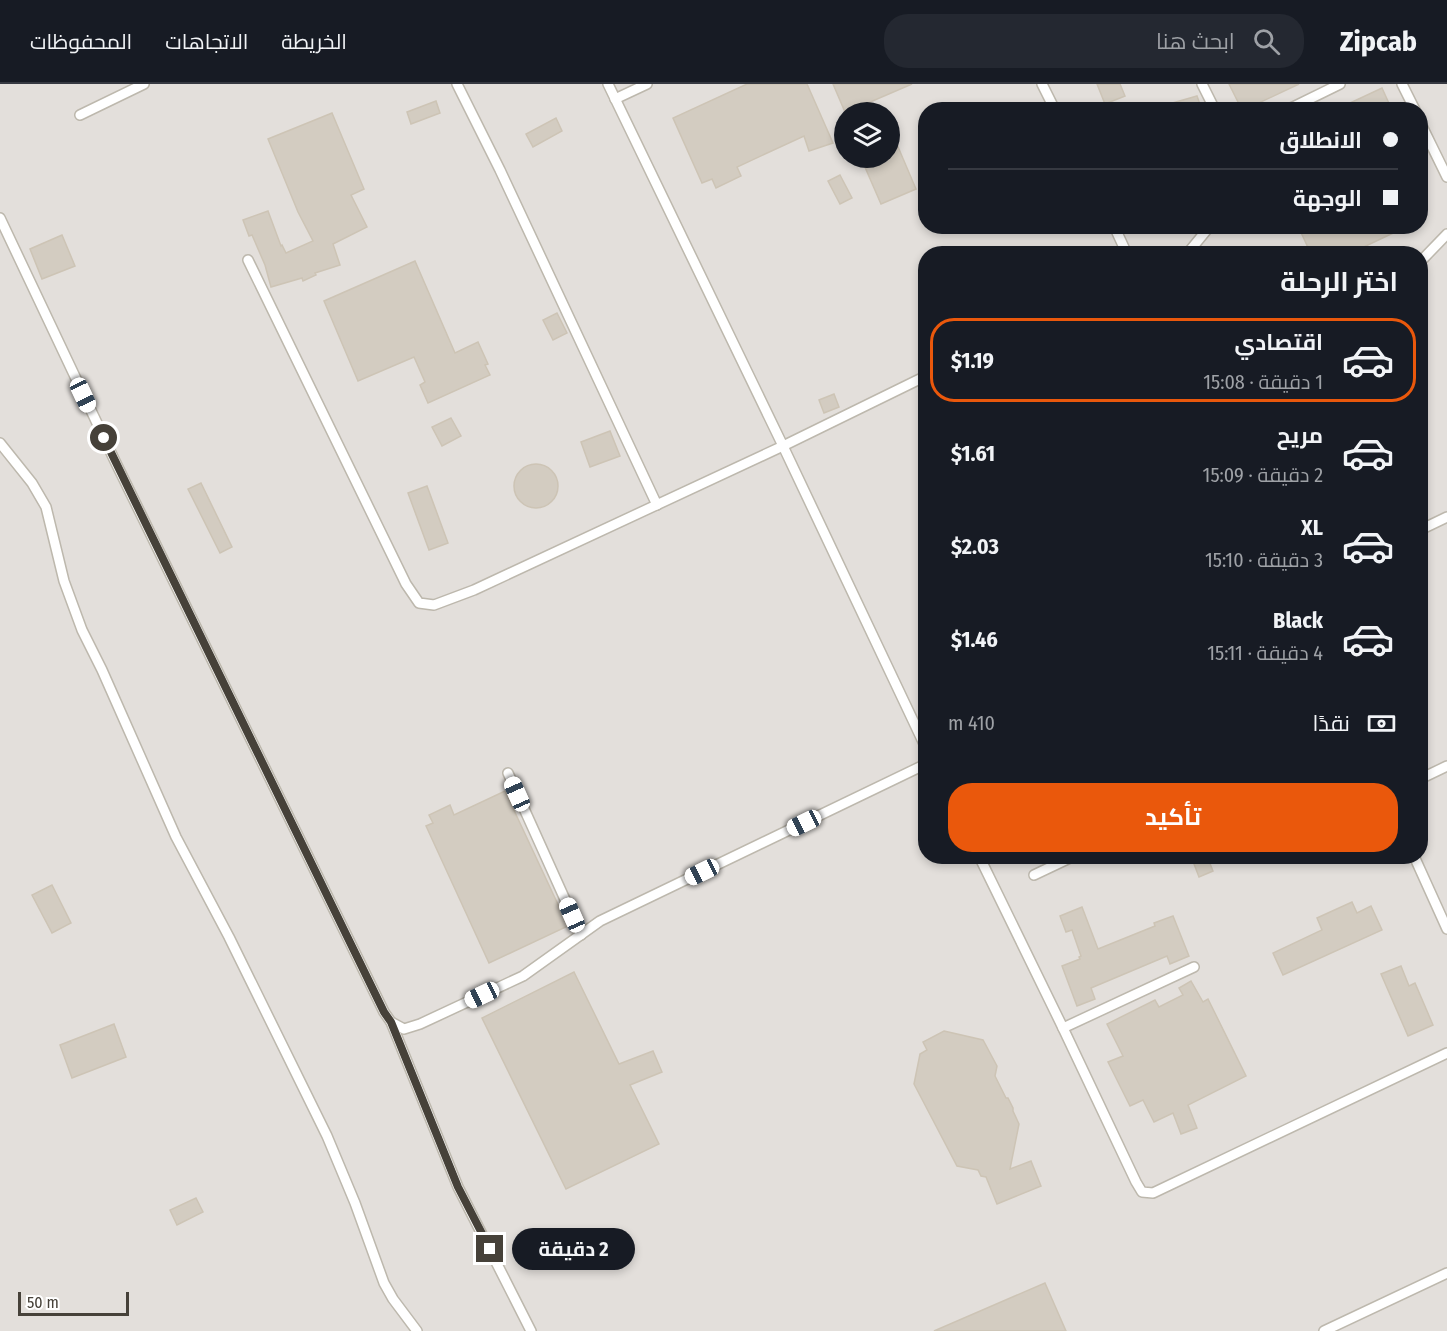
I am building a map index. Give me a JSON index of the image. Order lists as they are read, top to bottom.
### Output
{
  "scale_bar": "50 m",
  "page": {
    "header": "Zipcab",
    "search": "ابحث هنا",
    "nav": ["الخريطة", "الاتجاهات", "المحفوظات"],
    "banner": ["الانطلاق", "الوجهة"],
    "heading": "اختر الرحلة",
    "list": [
      {
        "name": "اقتصادي",
        "note": "1 دقيقة · 15:08",
        "value": "$1.19"
      },
      {
        "name": "مريح",
        "note": "2 دقيقة · 15:09",
        "value": "$1.61"
      },
      {
        "name": "XL",
        "note": "3 دقيقة · 15:10",
        "value": "$2.03"
      },
      {
        "name": "Black",
        "note": "4 دقيقة · 15:11",
        "value": "$1.46"
      }
    ],
    "pay": ["نقدًا", "410 m"],
    "buttons": "تأكيد",
    "bubble": "2 دقيقة",
    "scale": "50 m"
  }
}
